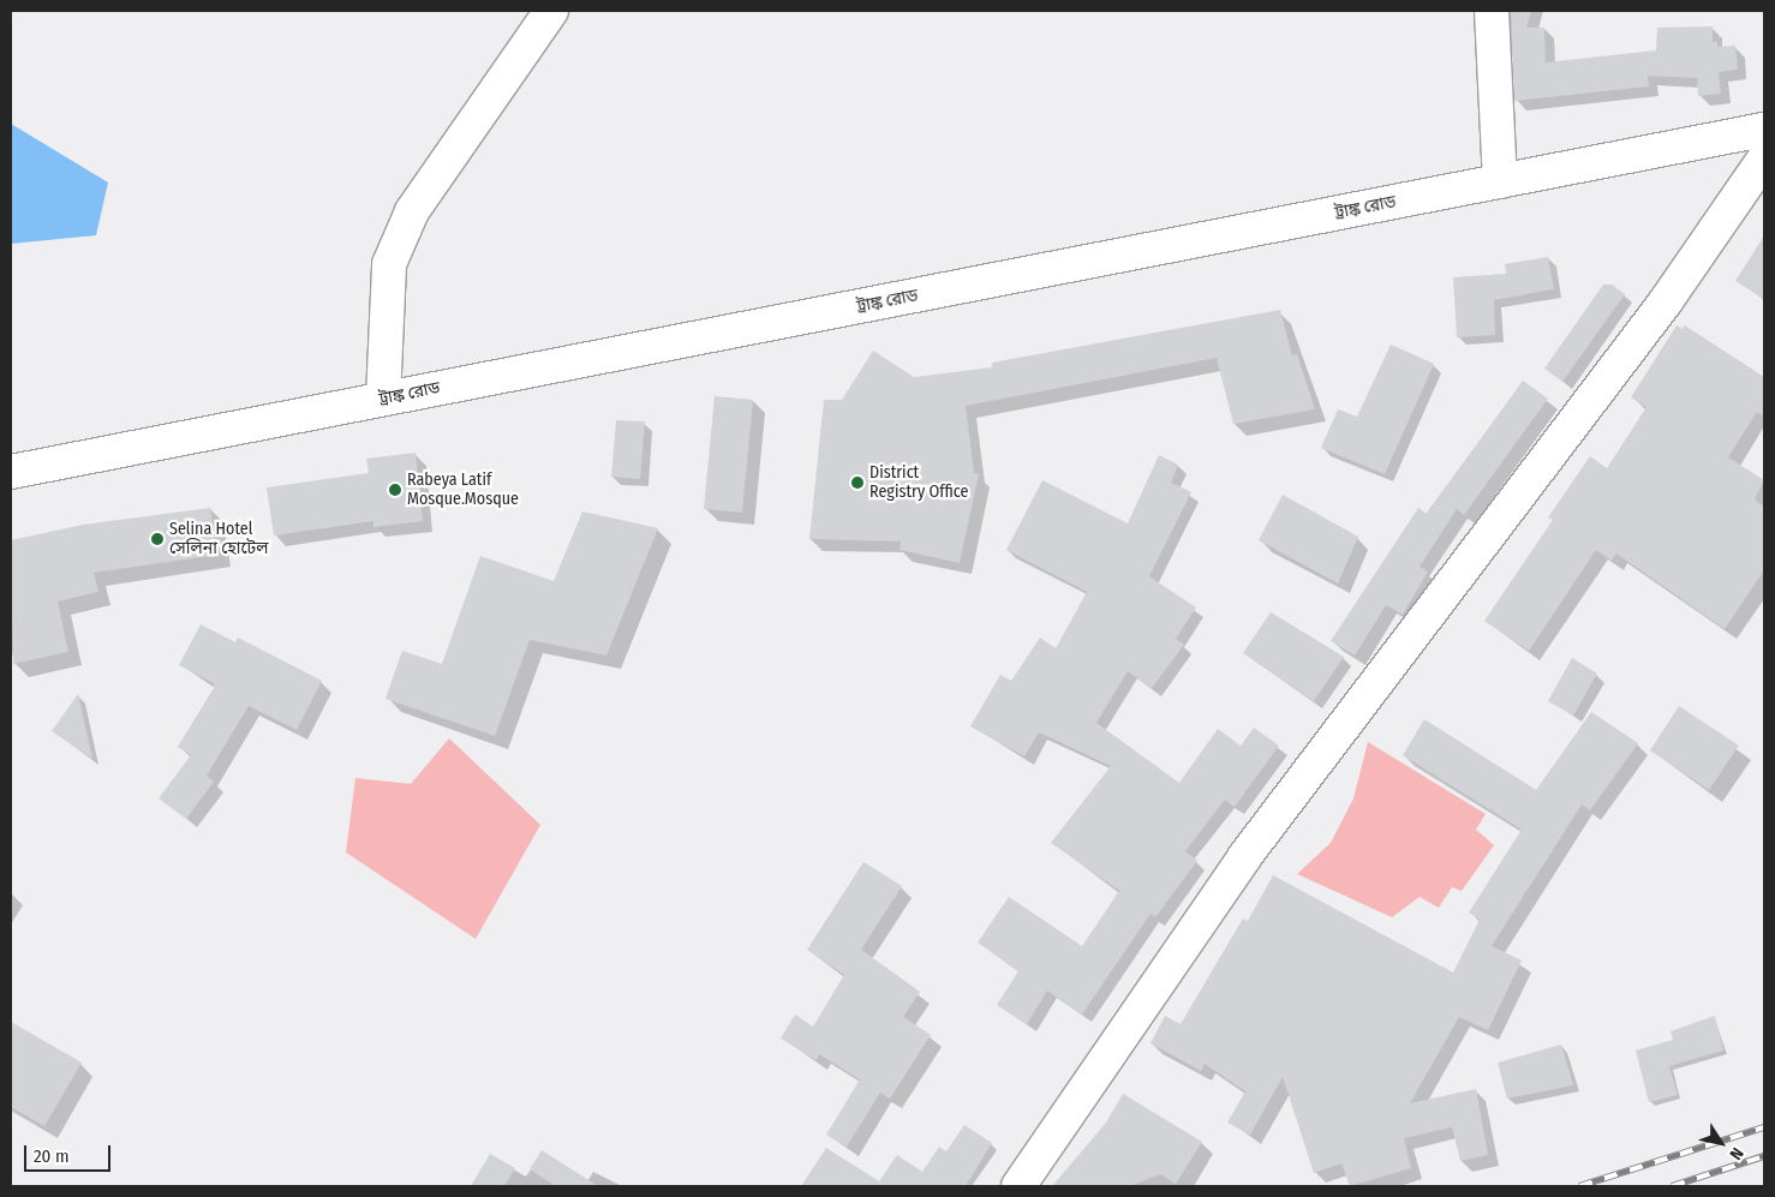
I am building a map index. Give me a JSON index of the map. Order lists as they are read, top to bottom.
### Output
{
  "streets": {
    "main road": ["ট্রাঙ্ক রোড"]
  },
  "places": ["District Registry Office", "Rabeya Latif Mosque.Mosque", "Selina Hotel সেলিনা হোটেল"],
  "scale_bar": "20 m",
  "north": "bottom right"
}
